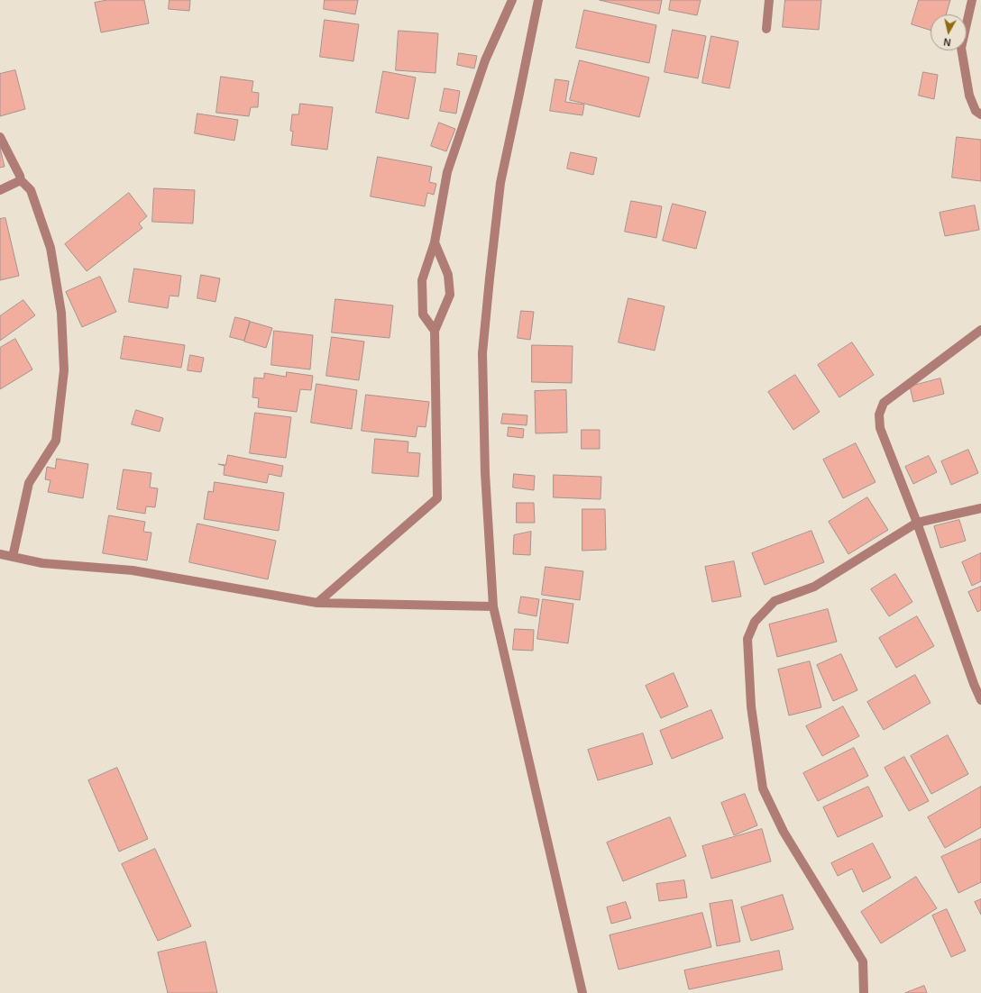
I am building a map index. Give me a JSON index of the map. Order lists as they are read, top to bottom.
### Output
{
  "north": "bottom"
}
